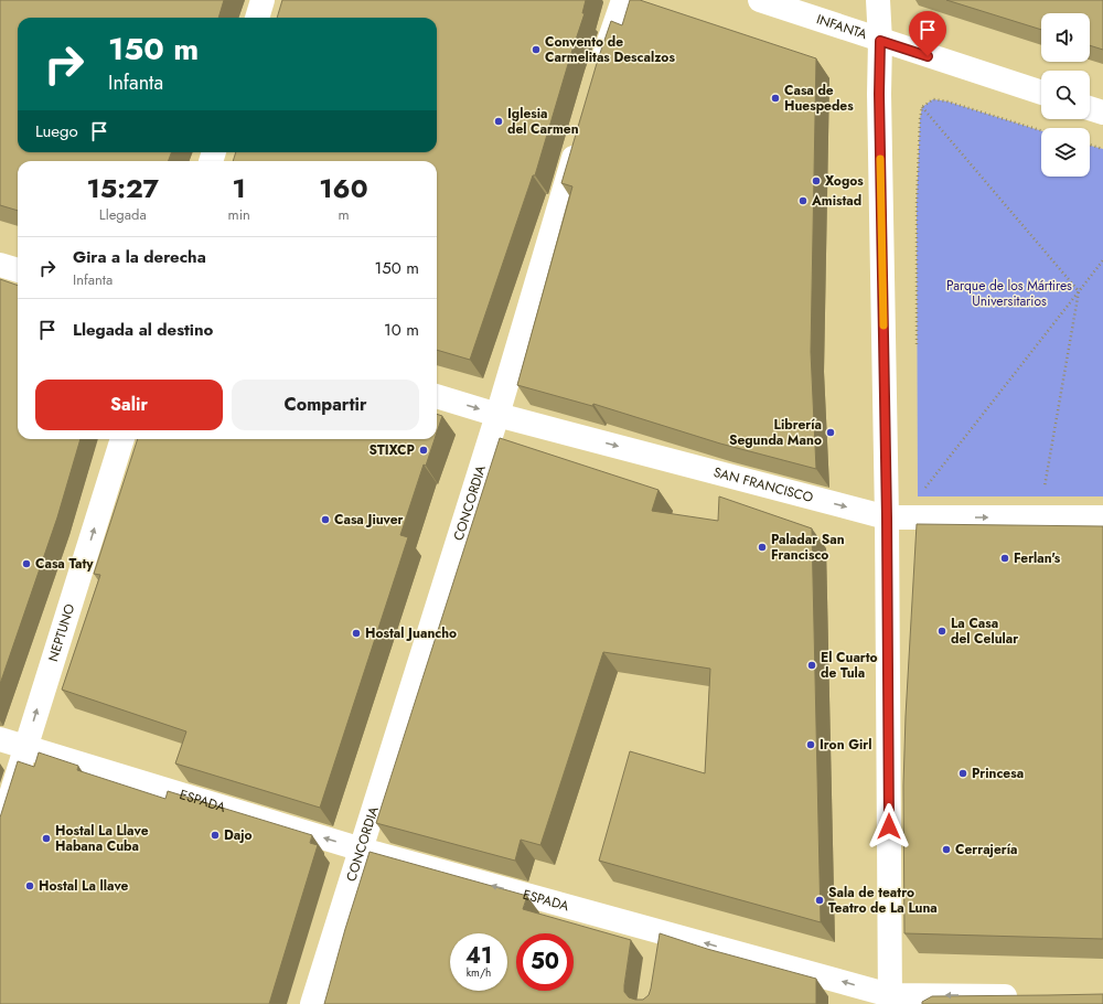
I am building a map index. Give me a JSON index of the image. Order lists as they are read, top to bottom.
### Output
{
  "streets": {
    "street": [
      "INFANTA",
      "SAN FRANCISCO",
      "CONCORDIA",
      "NEPTUNO",
      "ESPADA"
    ]
  },
  "crossings": [
    ["SAN FRANCISCO", "CONCORDIA"],
    ["CONCORDIA", "ESPADA"],
    ["NEPTUNO", "ESPADA"]
  ],
  "one_way": ["SAN FRANCISCO", "NEPTUNO", "ESPADA"],
  "parks": ["Parque de los Mártires Universitarios"],
  "places": [
    "Convento de Carmelitas Descalzos",
    "Casa de Huespedes",
    "Iglesia del Carmen",
    "Xogos",
    "Amistad",
    "Librería Segunda Mano",
    "STIXCP",
    "Casa Jiuver",
    "Paladar San Francisco",
    "Ferlan's",
    "Casa Taty",
    "La Casa del Celular",
    "Hostal Juancho",
    "El Cuarto de Tula",
    "Iron Girl",
    "Princesa",
    "Dajo",
    "Hostal La Llave Habana Cuba",
    "Cerrajería",
    "Hostal La llave",
    "Sala de teatro Teatro de La Luna"
  ],
  "page": {
    "turn": ["150 m", "Infanta"],
    "then": "Luego",
    "eta": [
      "15:27",
      "Llegada",
      "1",
      "min",
      "160",
      "m"
    ],
    "list": [
      {
        "name": "Gira a la derecha",
        "note": "Infanta",
        "value": "150 m"
      },
      {
        "name": "Llegada al destino",
        "value": "10 m"
      }
    ],
    "buttons": ["Salir", "Compartir"],
    "speed": "41 km/h",
    "limit": "50"
  }
}
